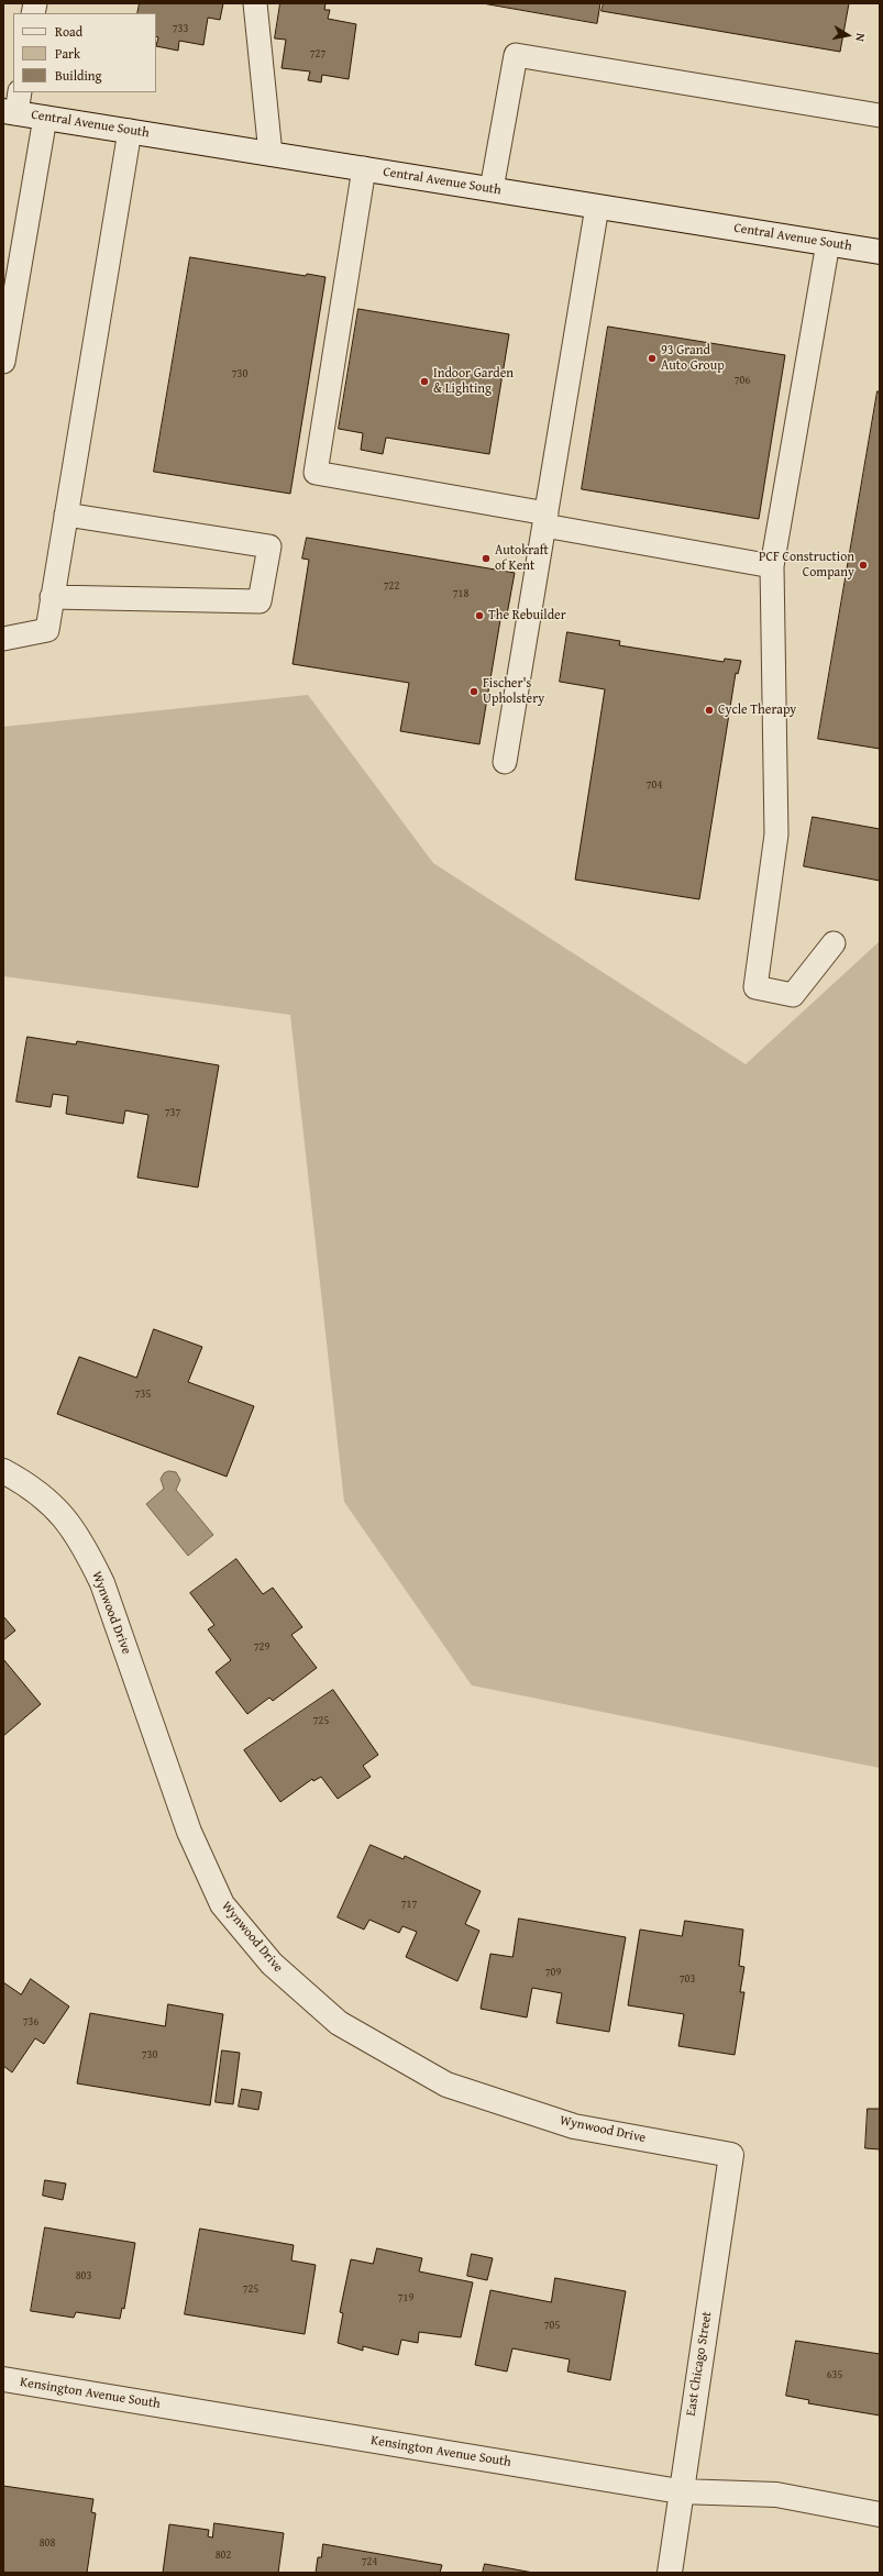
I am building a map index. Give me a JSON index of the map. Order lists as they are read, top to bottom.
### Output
{
  "streets": {
    "street": [
      "Central Avenue South",
      "Wynwood Drive",
      "East Chicago Street",
      "Kensington Avenue South"
    ]
  },
  "crossings": [
    ["Wynwood Drive", "East Chicago Street"],
    ["East Chicago Street", "Kensington Avenue South"]
  ],
  "places": [
    "93 Grand Auto Group",
    "Indoor Garden & Lighting",
    "Autokraft of Kent",
    "PCF Construction Company",
    "The Rebuilder",
    "Fischer's Upholstery",
    "Cycle Therapy"
  ],
  "house_numbers": [
    "733",
    "727",
    "730",
    "706",
    "722",
    "718",
    "704",
    "737",
    "735",
    "729",
    "725",
    "717",
    "709",
    "703",
    "736",
    "730",
    "803",
    "725",
    "719",
    "705",
    "635",
    "808",
    "802",
    "724"
  ],
  "legend": ["Road", "Park", "Building"],
  "north": "right"
}
